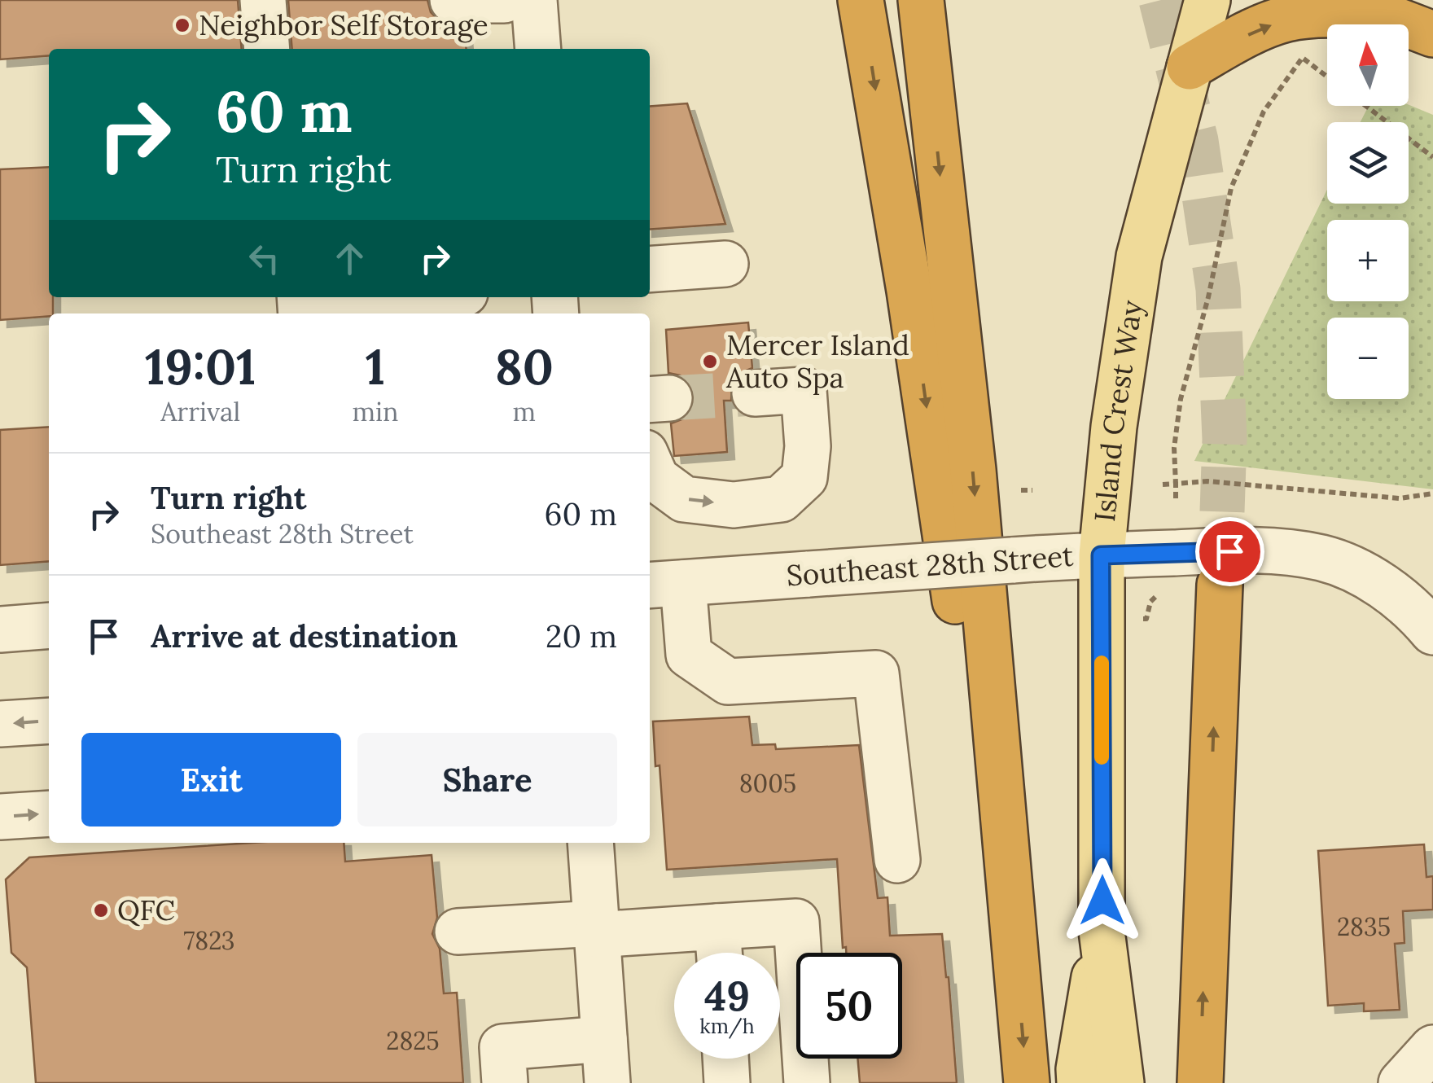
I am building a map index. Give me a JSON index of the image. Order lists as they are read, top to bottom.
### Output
{
  "streets": {
    "main road": ["Island Crest Way"],
    "street": ["Southeast 28th Street"]
  },
  "crossings": [
    ["Island Crest Way", "Southeast 28th Street"]
  ],
  "places": ["Neighbor Self Storage", "Mercer Island Auto Spa", "QFC"],
  "house_numbers": [
    "8005",
    "2835",
    "7823",
    "2825"
  ],
  "north": "top",
  "page": {
    "map_buttons": ["+", "−"],
    "turn": ["60 m", "Turn right"],
    "eta": [
      "19:01",
      "Arrival",
      "1",
      "min",
      "80",
      "m"
    ],
    "list": [
      {
        "name": "Turn right",
        "note": "Southeast 28th Street",
        "value": "60 m"
      },
      {
        "name": "Arrive at destination",
        "value": "20 m"
      }
    ],
    "buttons": ["Exit", "Share"],
    "speed": "49 km/h",
    "limit": "50"
  }
}
